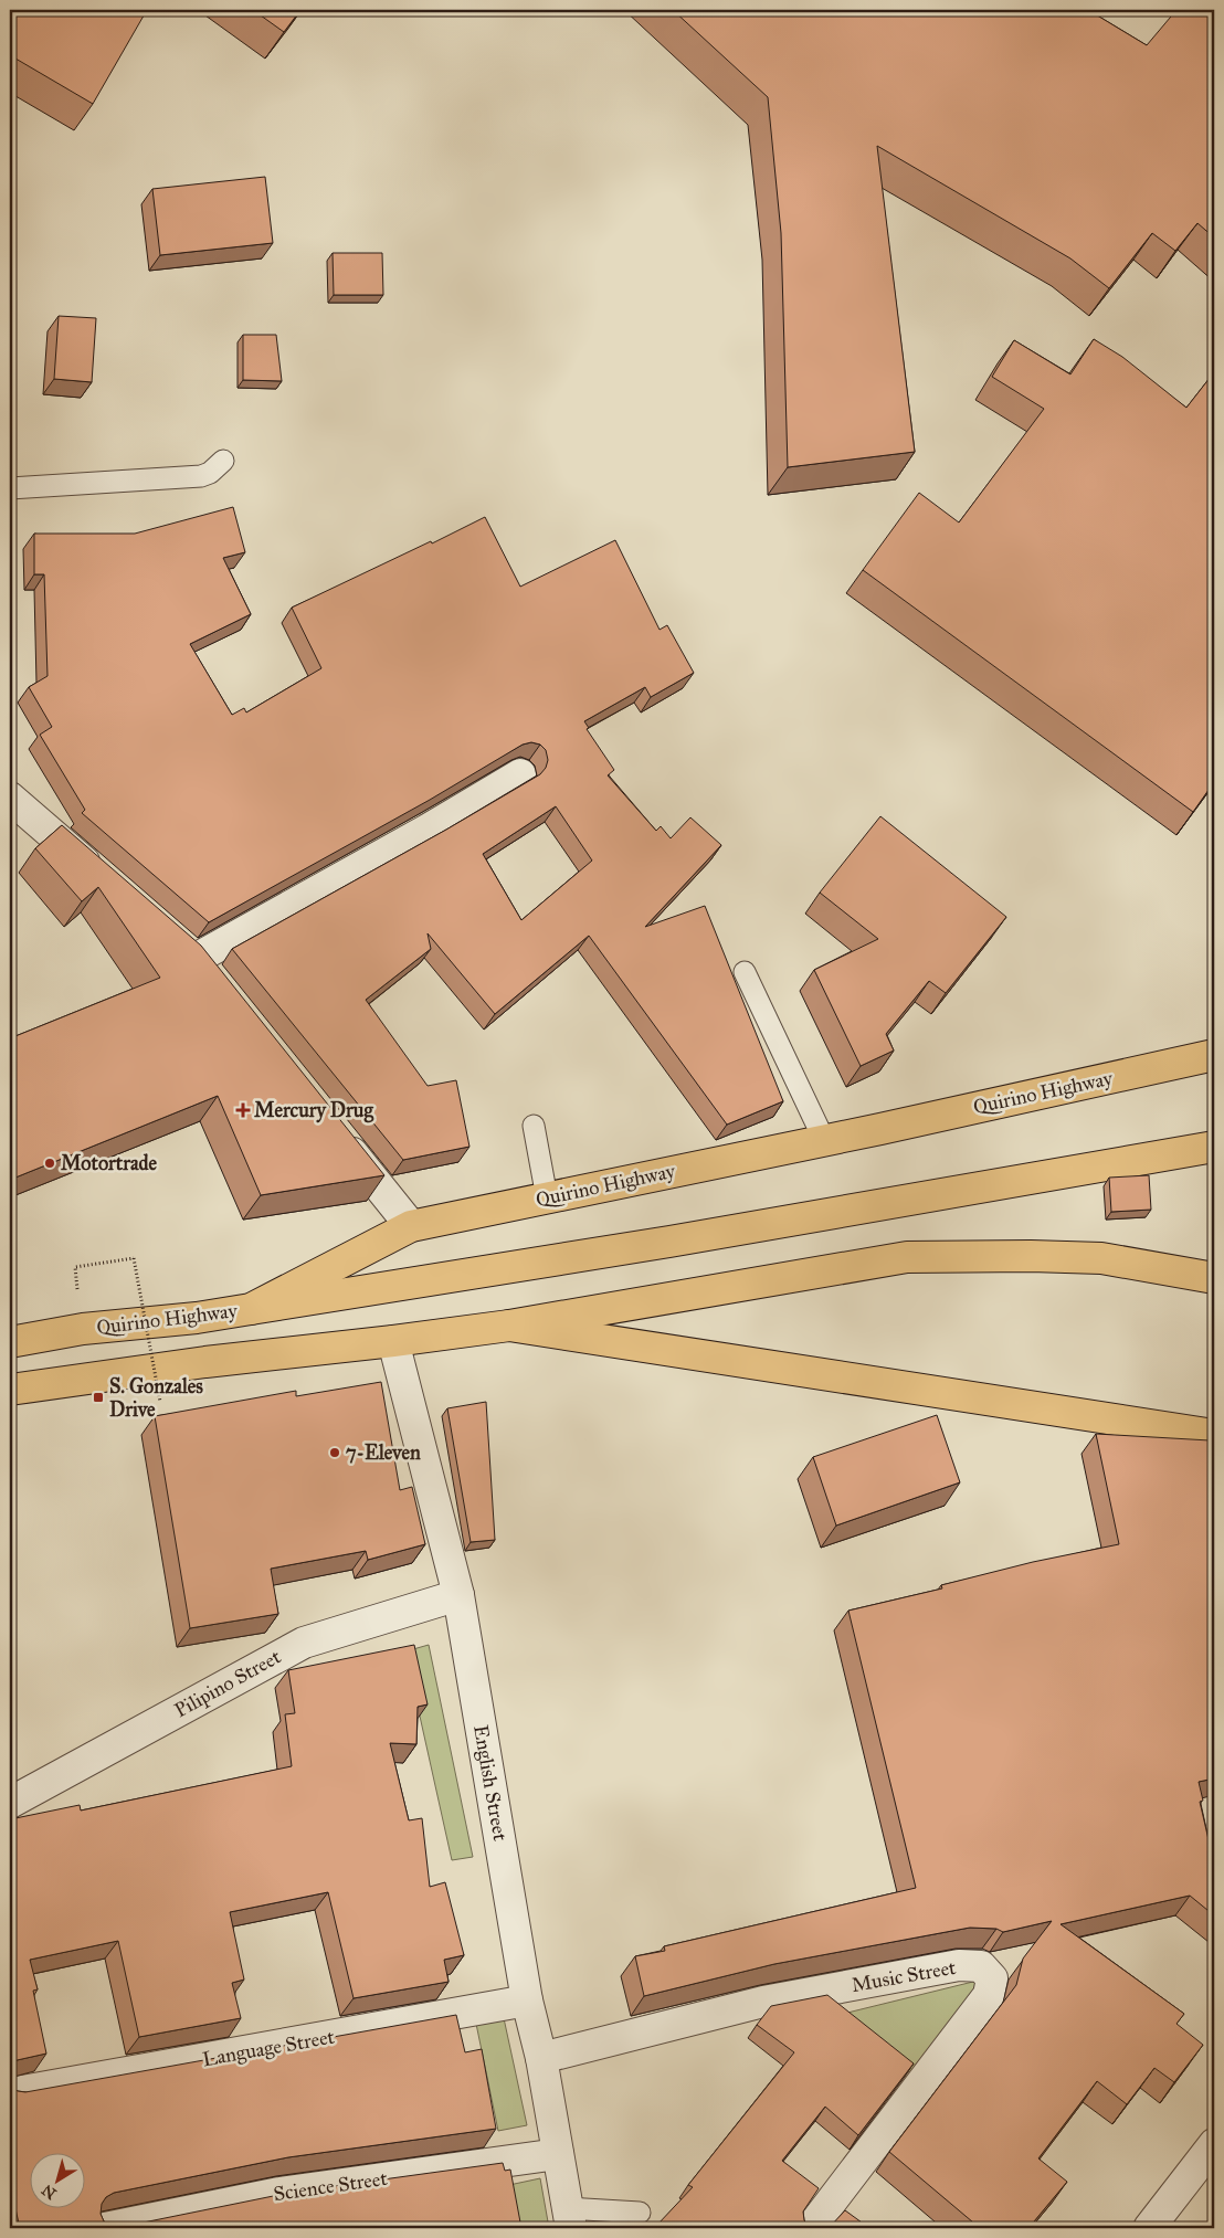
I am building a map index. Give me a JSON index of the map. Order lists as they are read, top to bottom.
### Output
{
  "streets": {
    "main road": ["Quirino Highway"],
    "street": [
      "Pilipino Street",
      "English Street",
      "Music Street",
      "Language Street",
      "Science Street"
    ]
  },
  "crossings": [
    ["Pilipino Street", "English Street"],
    ["English Street", "Music Street"],
    ["English Street", "Language Street"],
    ["English Street", "Science Street"]
  ],
  "places": {
    "health": ["Mercury Drug"],
    "other": ["Motortrade", "7-Eleven"],
    "transit": ["S. Gonzales Drive"]
  },
  "north": "bottom left"
}
